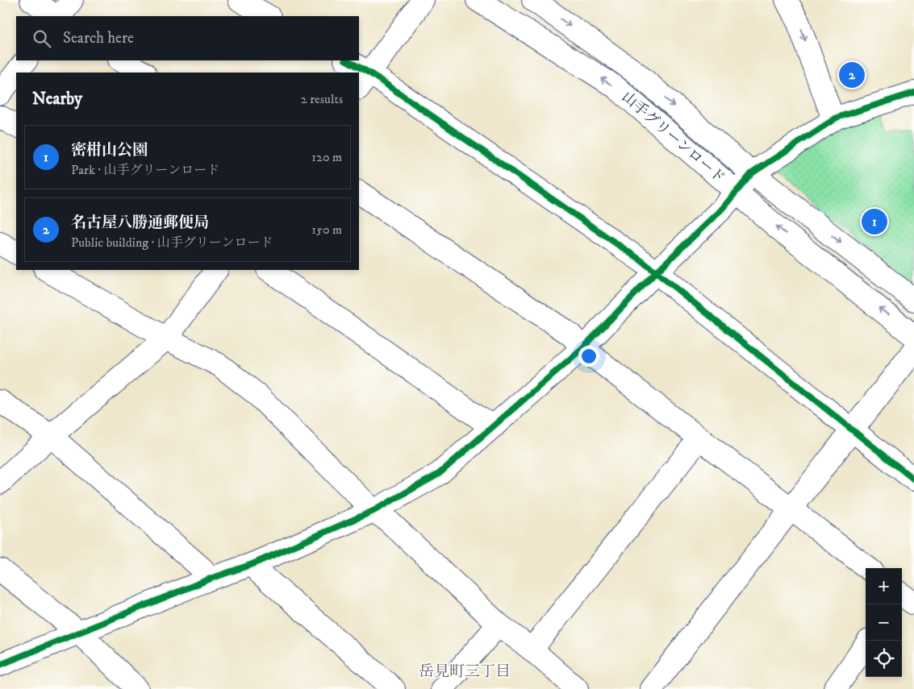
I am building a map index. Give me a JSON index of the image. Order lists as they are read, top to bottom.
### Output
{
  "streets": {
    "street": ["山手グリーンロード"]
  },
  "districts": ["岳見町三丁目"],
  "page": {
    "search": "Search here",
    "pins": ["2", "1"],
    "heading": ["Nearby", "2 results"],
    "list": [
      {
        "mark": "1",
        "name": "密柑山公園",
        "note": "Park · 山手グリーンロード",
        "value": "120 m"
      },
      {
        "mark": "2",
        "name": "名古屋八勝通郵便局",
        "note": "Public building · 山手グリーンロード",
        "value": "150 m"
      }
    ],
    "map_buttons": ["+", "−"]
  }
}
